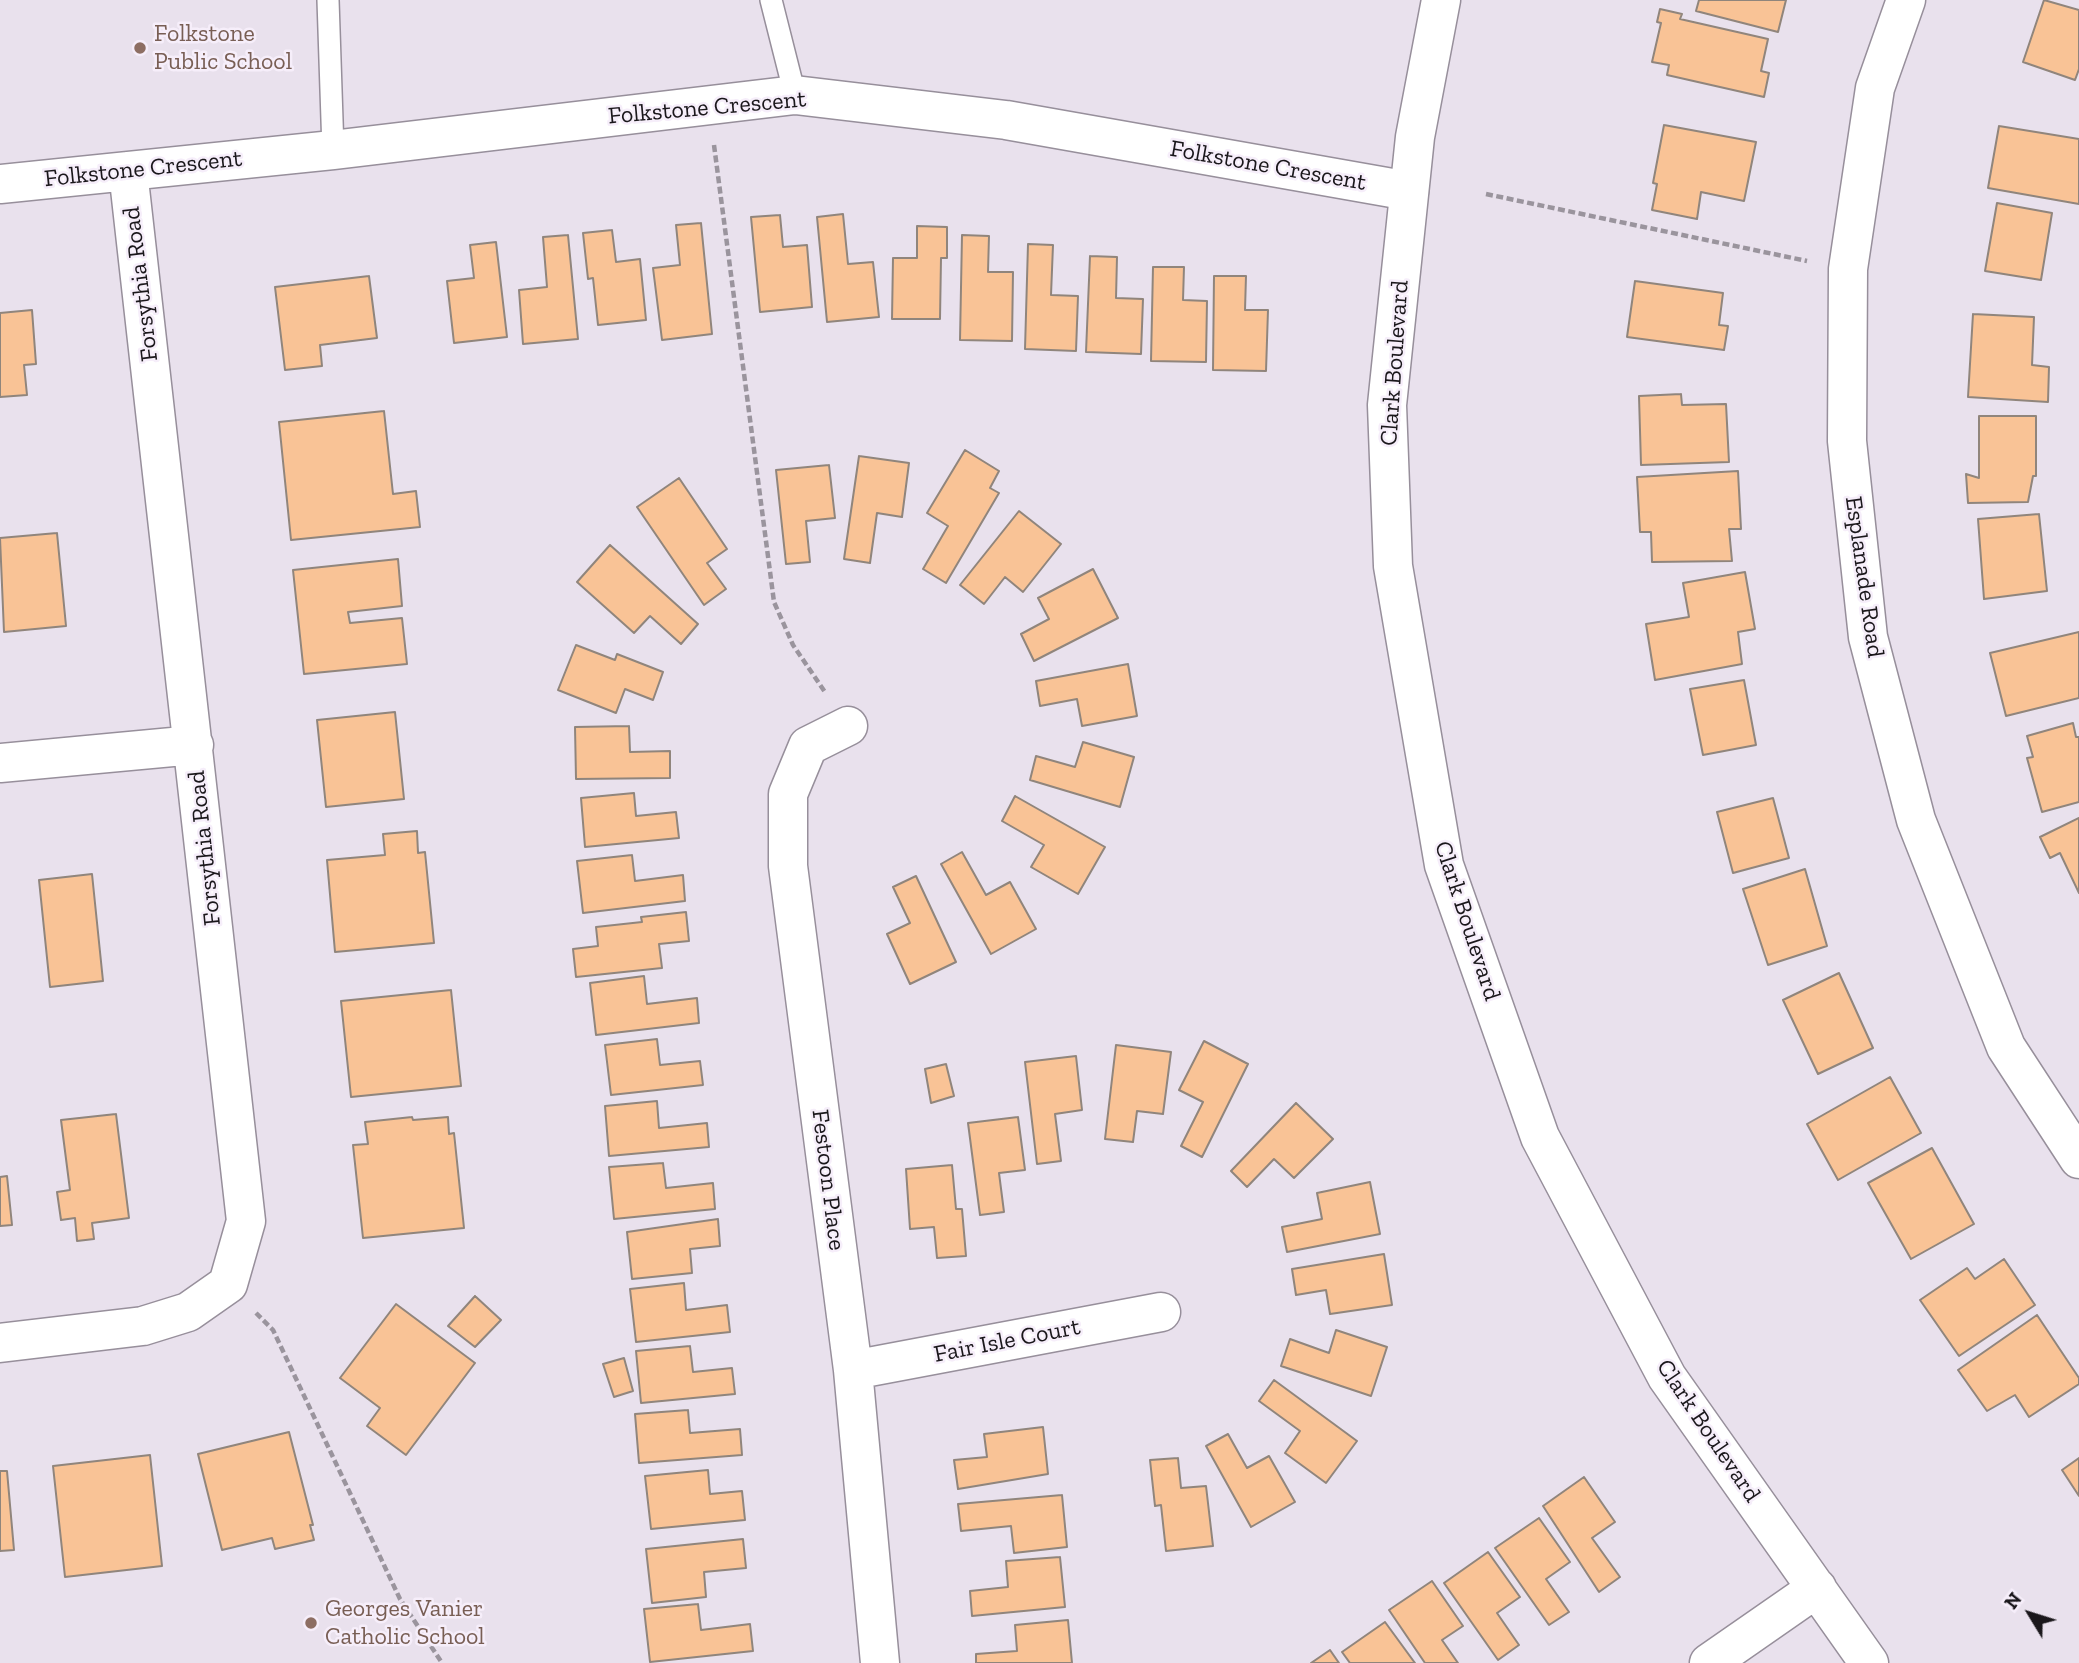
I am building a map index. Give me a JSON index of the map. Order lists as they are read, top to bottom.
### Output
{
  "streets": {
    "street": [
      "Folkstone Crescent",
      "Forsythia Road",
      "Clark Boulevard",
      "Esplanade Road",
      "Festoon Place",
      "Fair Isle Court"
    ]
  },
  "crossings": [
    ["Folkstone Crescent", "Forsythia Road"],
    ["Folkstone Crescent", "Clark Boulevard"],
    ["Festoon Place", "Fair Isle Court"]
  ],
  "places": ["Folkstone Public School", "Georges Vanier Catholic School"],
  "north": "top left"
}
